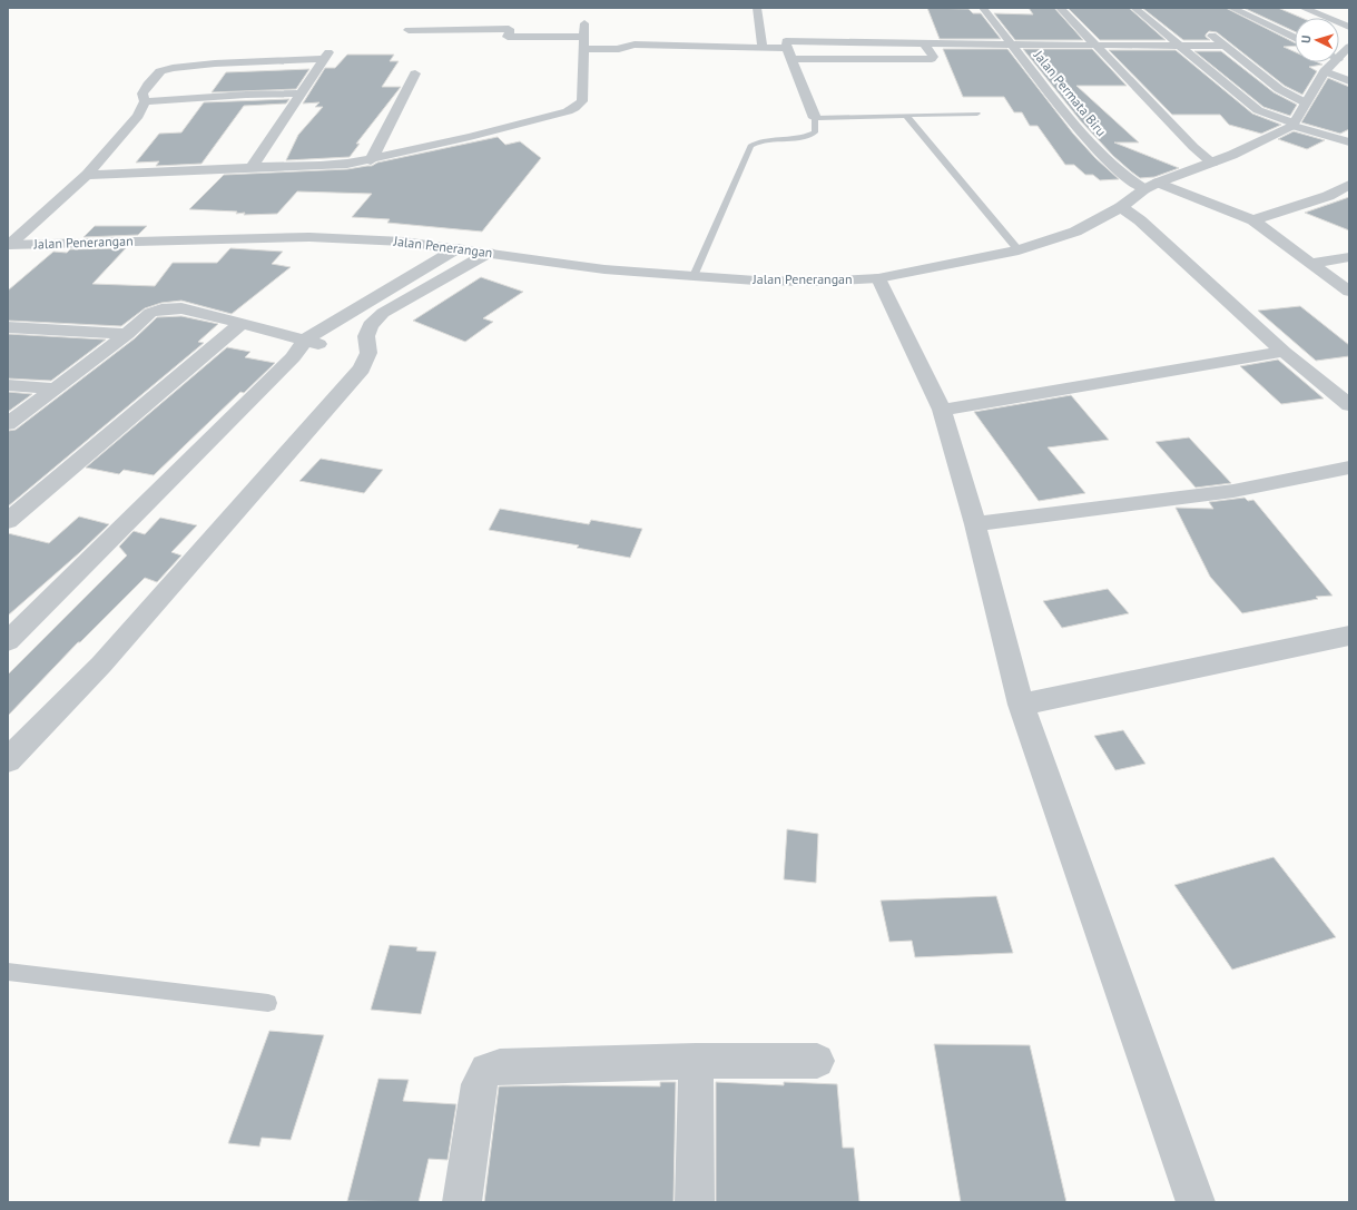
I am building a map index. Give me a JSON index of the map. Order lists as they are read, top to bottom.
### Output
{
  "streets": {
    "street": ["Jalan Permata Biru", "Jalan Penerangan"]
  },
  "crossings": [
    ["Jalan Permata Biru", "Jalan Penerangan"]
  ],
  "north": "left"
}
